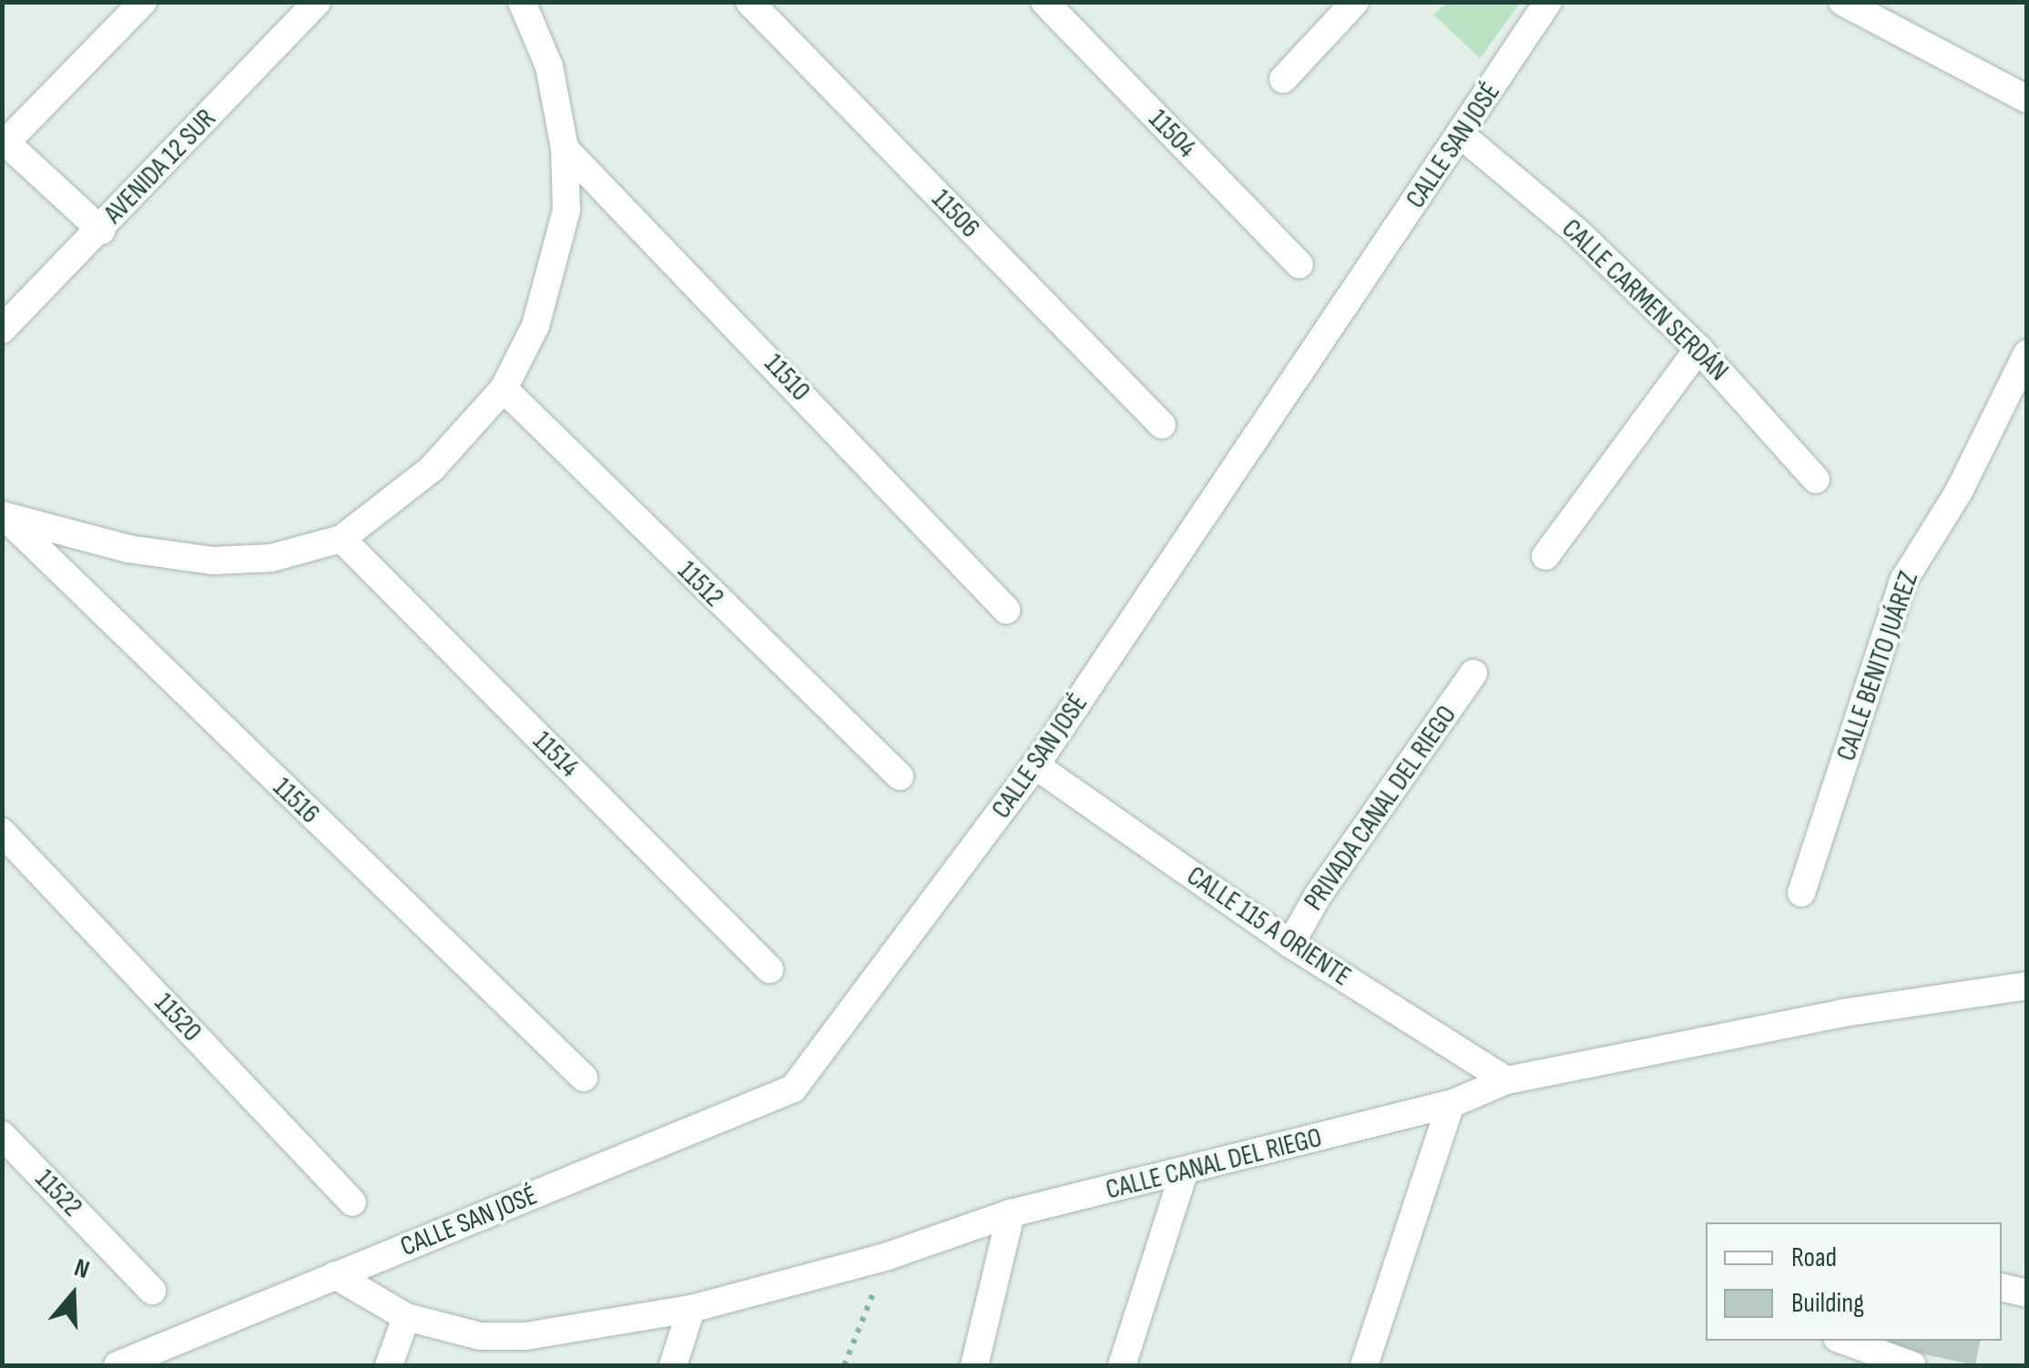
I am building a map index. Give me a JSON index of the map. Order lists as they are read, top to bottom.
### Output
{
  "streets": {
    "street": [
      "11504",
      "CALLE SAN JOSÉ",
      "AVENIDA 12 SUR",
      "11506",
      "CALLE CARMEN SERDÁN",
      "11510",
      "11512",
      "CALLE BENITO JUÁREZ",
      "11514",
      "11516",
      "PRIVADA CANAL DEL RIEGO",
      "CALLE 115 A ORIENTE",
      "11520",
      "CALLE CANAL DEL RIEGO",
      "11522"
    ]
  },
  "crossings": [
    ["CALLE SAN JOSÉ", "CALLE CARMEN SERDÁN"],
    ["CALLE SAN JOSÉ", "CALLE 115 A ORIENTE"],
    ["PRIVADA CANAL DEL RIEGO", "CALLE 115 A ORIENTE"],
    ["CALLE 115 A ORIENTE", "CALLE CANAL DEL RIEGO"]
  ],
  "legend": ["Road", "Building"],
  "north": "top"
}
